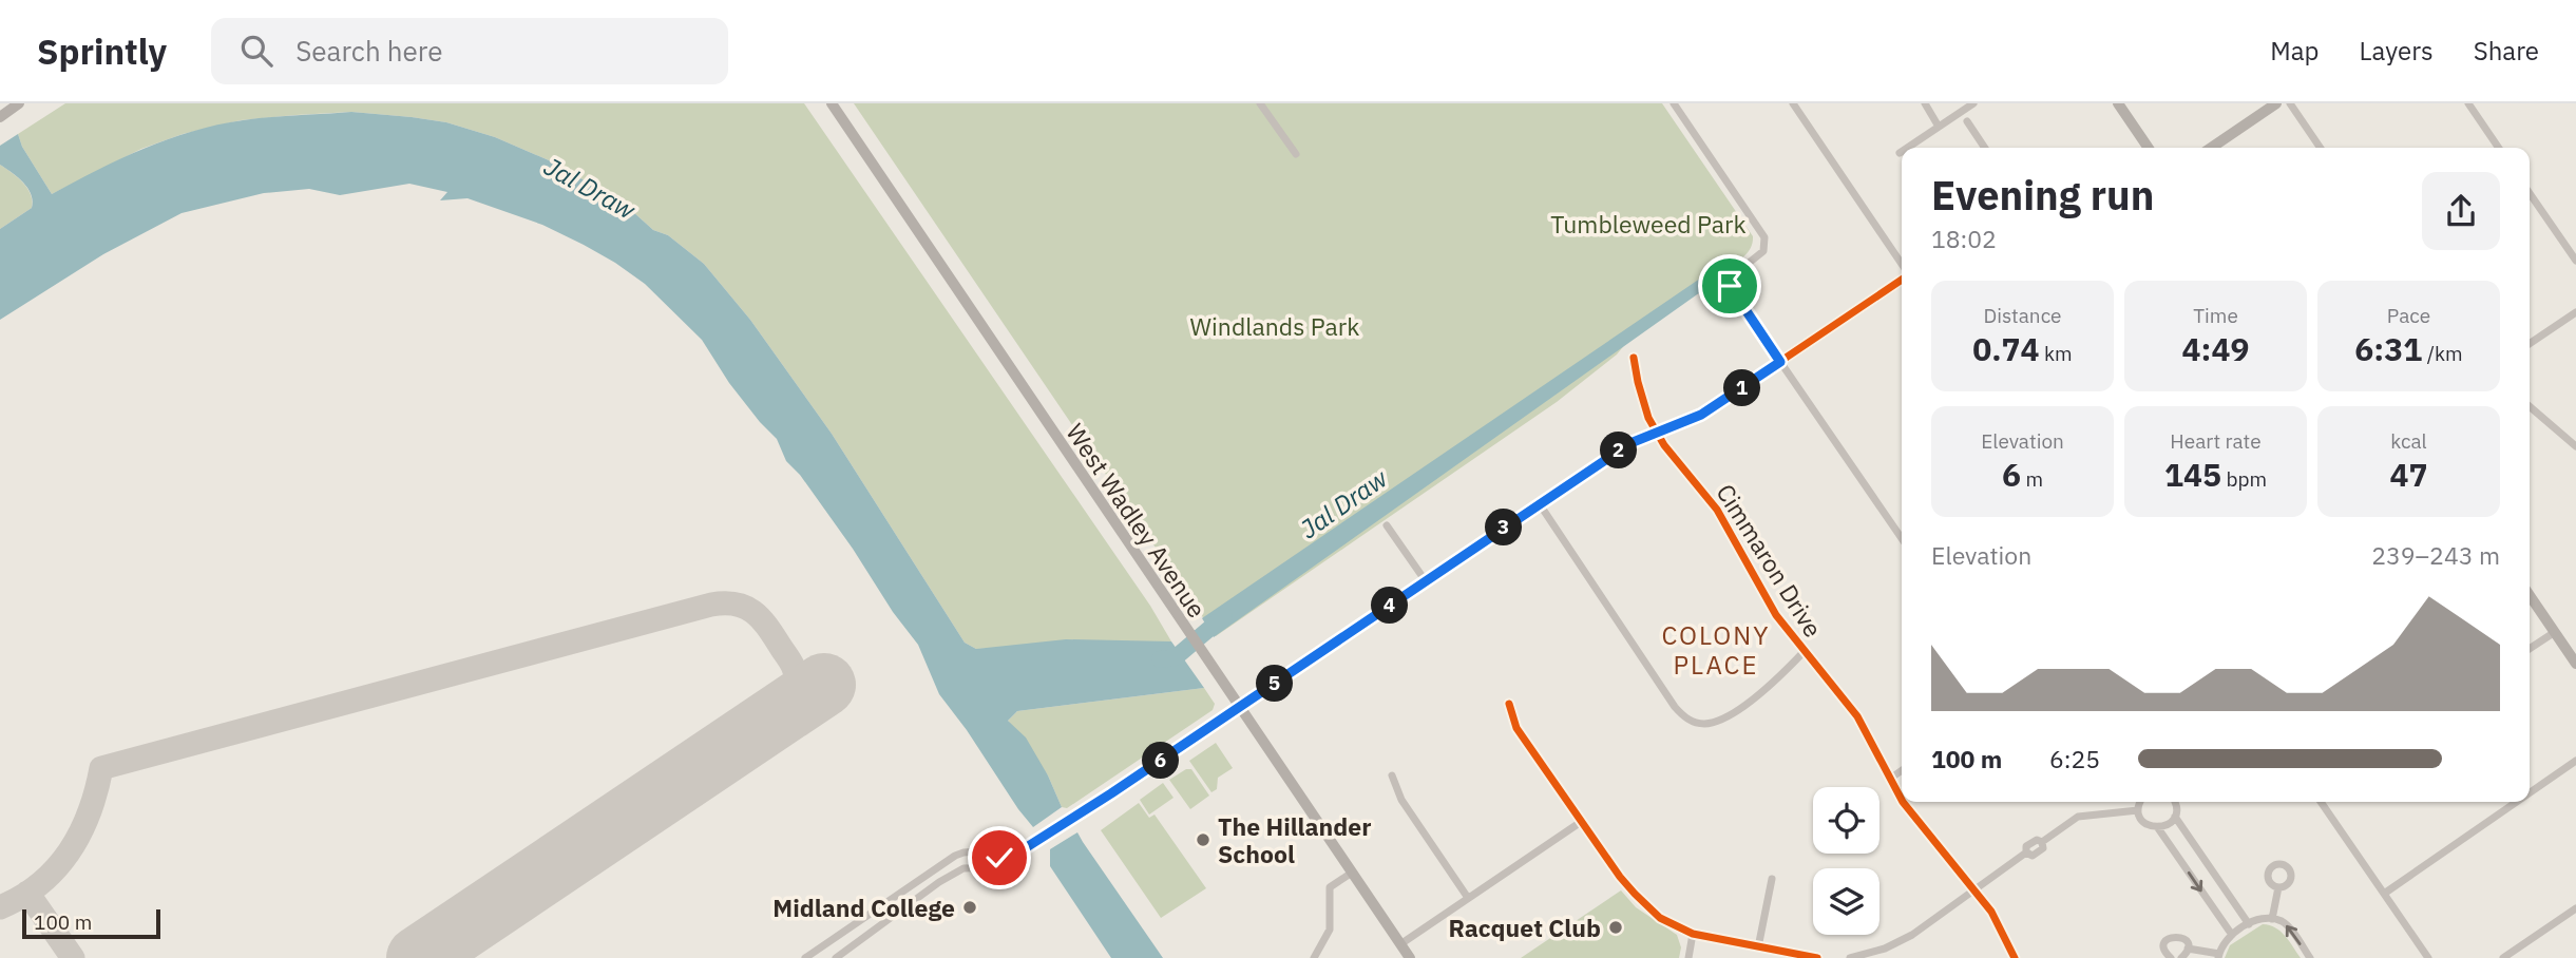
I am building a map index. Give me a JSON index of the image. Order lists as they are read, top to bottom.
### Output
{
  "streets": {
    "street": ["West Wadley Avenue", "Cimmaron Drive"]
  },
  "districts": ["COLONY PLACE"],
  "water": ["Jal Draw"],
  "parks": ["Tumbleweed Park", "Windlands Park"],
  "places": ["The Hillander School", "Midland College", "Racquet Club"],
  "scale_bar": "100 m",
  "page": {
    "header": "Sprintly",
    "search": "Search here",
    "nav": ["Map", "Layers", "Share"],
    "heading": ["Evening run", "18:02"],
    "stats": [
      ["Distance", "0.74 km"],
      ["Time", "4:49"],
      ["Pace", "6:31 /km"],
      ["Elevation", "6 m"],
      ["Heart rate", "145 bpm"],
      ["kcal", "47"]
    ],
    "pins": [
      "1",
      "2",
      "3",
      "4",
      "5",
      "6"
    ],
    "chart": ["Elevation", "239–243 m"],
    "list": [
      {
        "name": "100 m",
        "note": "6:25"
      }
    ],
    "scale": "100 m"
  }
}
